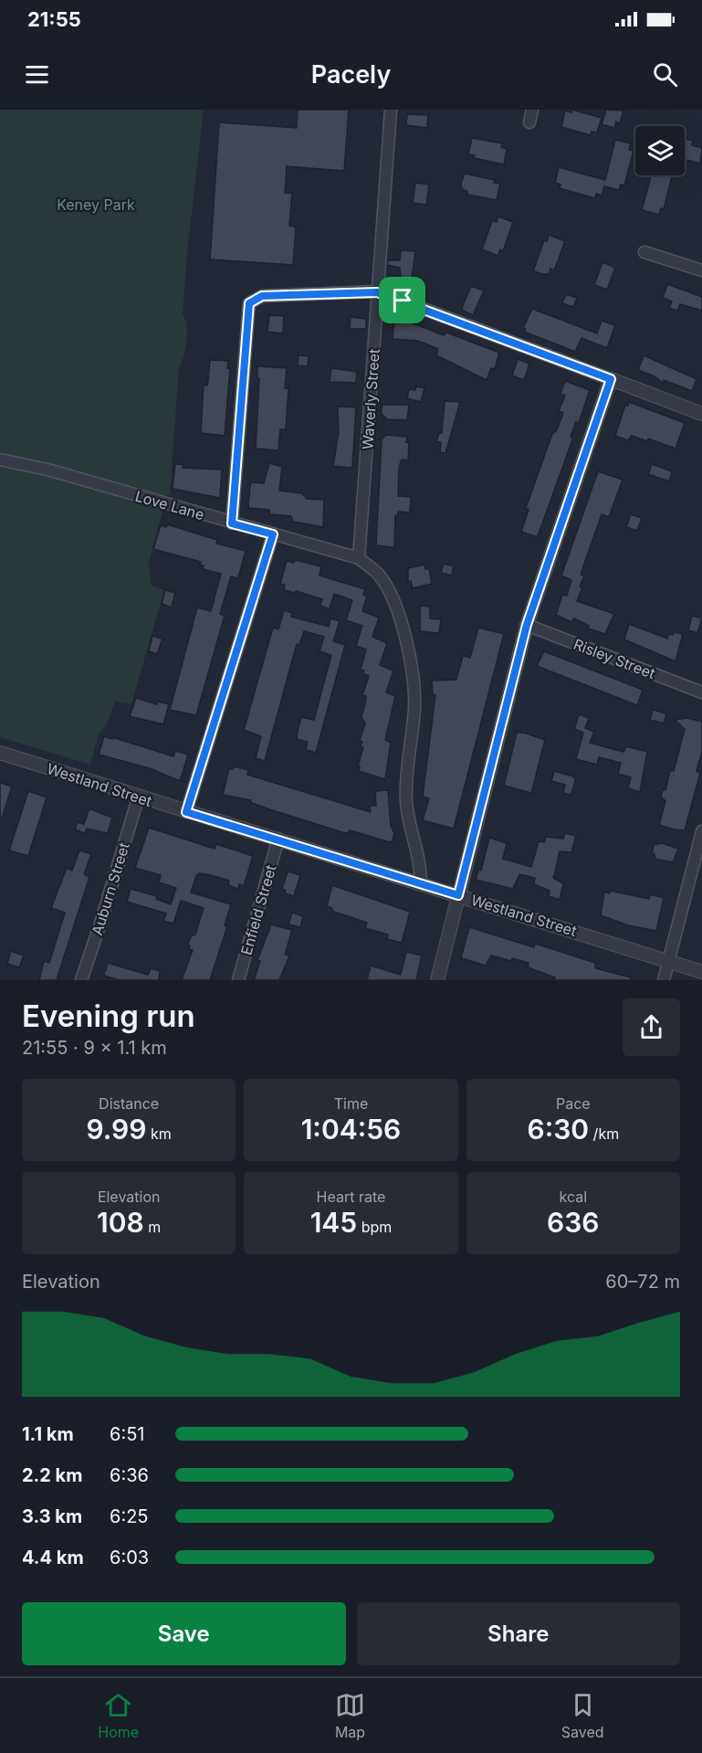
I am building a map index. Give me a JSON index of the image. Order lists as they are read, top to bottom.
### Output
{
  "streets": {
    "street": [
      "Waverly Street",
      "Love Lane",
      "Risley Street",
      "Westland Street",
      "Auburn Street",
      "Enfield Street"
    ]
  },
  "crossings": [
    ["Waverly Street", "Love Lane"],
    ["Love Lane", "Westland Street"],
    ["Westland Street", "Auburn Street"],
    ["Westland Street", "Enfield Street"]
  ],
  "parks": ["Keney Park"],
  "page": {
    "status": "21:55",
    "header": "Pacely",
    "heading": ["Evening run", "21:55 · 9 × 1.1 km"],
    "stats": [
      ["Distance", "9.99 km"],
      ["Time", "1:04:56"],
      ["Pace", "6:30 /km"],
      ["Elevation", "108 m"],
      ["Heart rate", "145 bpm"],
      ["kcal", "636"]
    ],
    "chart": ["Elevation", "60–72 m"],
    "list": [
      {
        "name": "1.1 km",
        "note": "6:51"
      },
      {
        "name": "2.2 km",
        "note": "6:36"
      },
      {
        "name": "3.3 km",
        "note": "6:25"
      },
      {
        "name": "4.4 km",
        "note": "6:03"
      }
    ],
    "buttons": ["Save", "Share"],
    "tabs": ["Home", "Map", "Saved"]
  }
}
